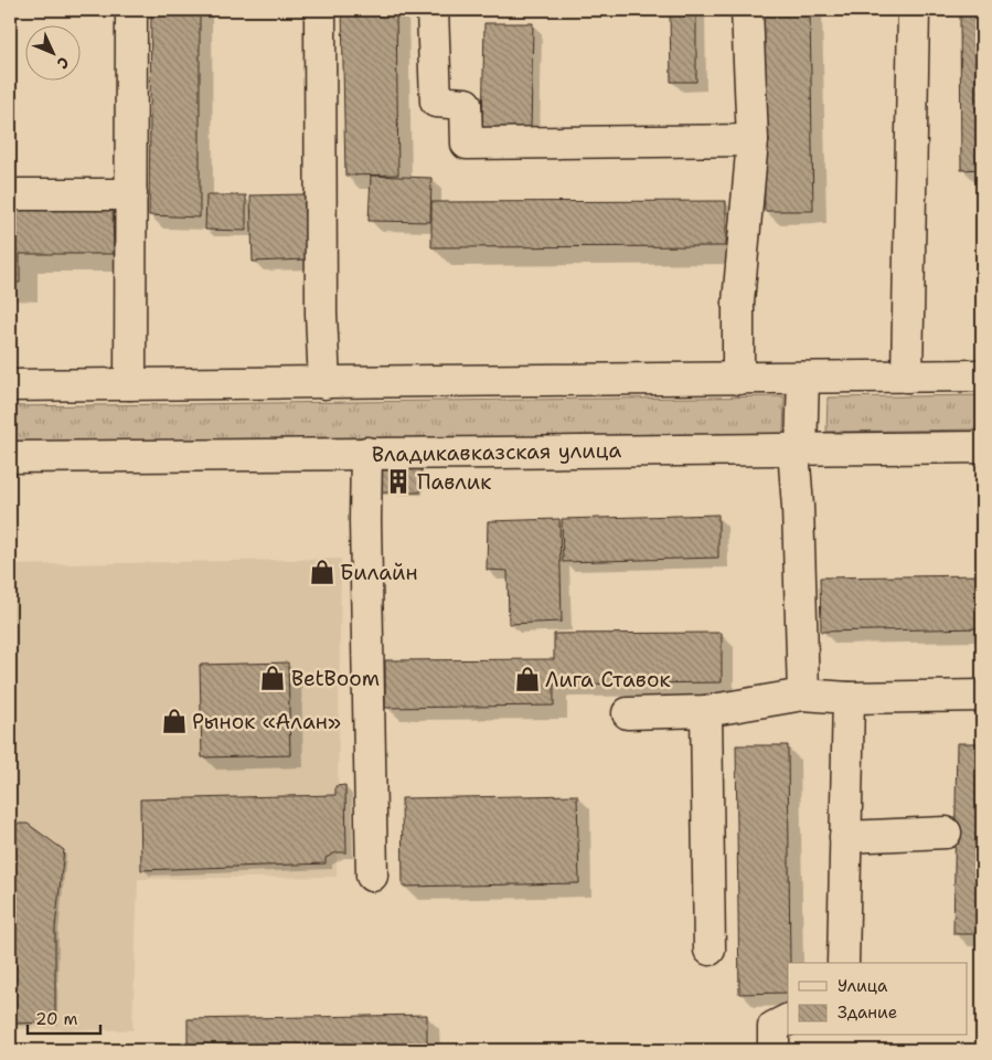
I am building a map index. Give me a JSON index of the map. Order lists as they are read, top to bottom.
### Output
{
  "streets": {
    "main road": ["Владикавказская улица"]
  },
  "places": {
    "building": ["Павлик"],
    "shop": [
      "Билайн",
      "BetBoom",
      "Лига Ставок",
      "Рынок «Алан»"
    ]
  },
  "legend": ["Улица", "Здание"],
  "scale_bar": "20 m",
  "north": "bottom right"
}
